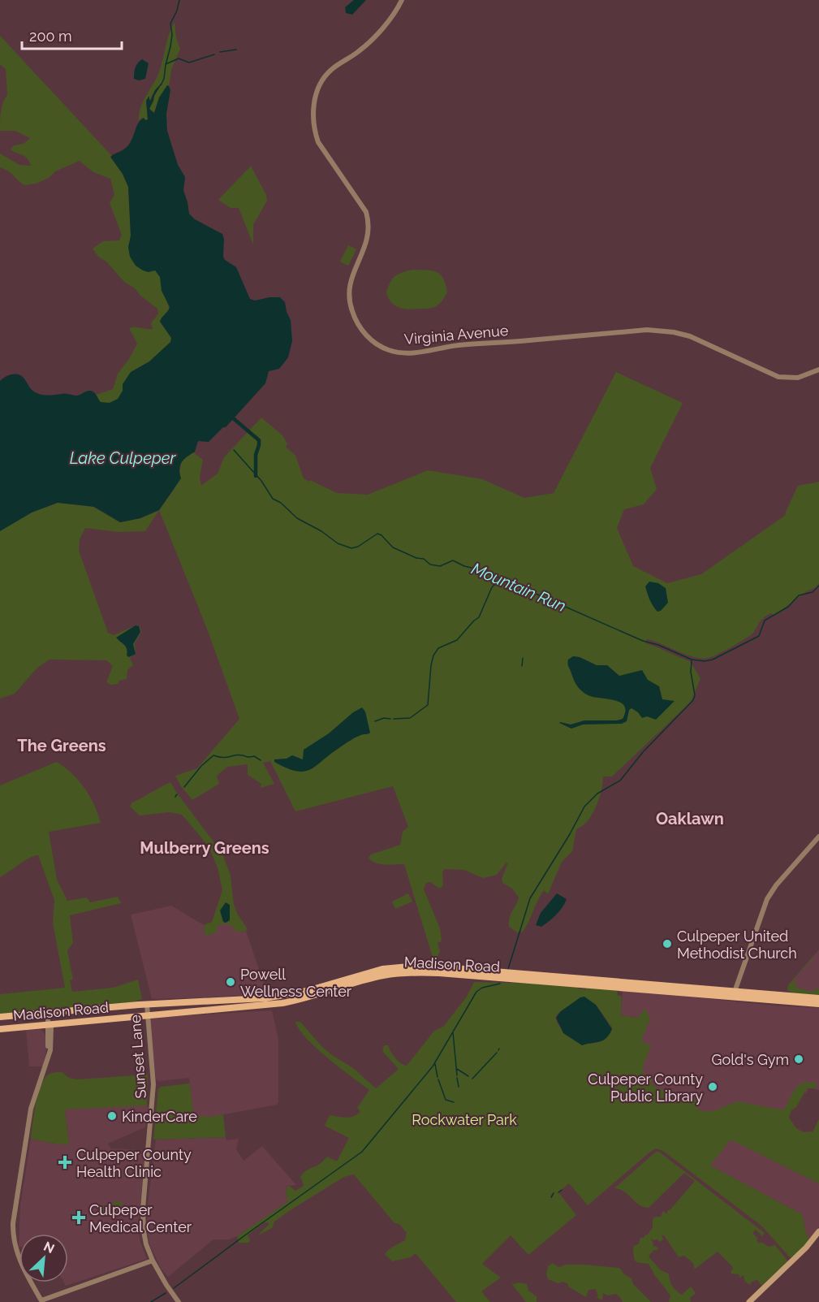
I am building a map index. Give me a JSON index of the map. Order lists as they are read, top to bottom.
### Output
{
  "streets": {
    "main road": ["Madison Road"],
    "street": ["Virginia Avenue", "Sunset Lane"]
  },
  "crossings": [
    ["Madison Road", "Sunset Lane"]
  ],
  "districts": ["The Greens", "Oaklawn", "Mulberry Greens"],
  "water": ["Lake Culpeper", "Mountain Run"],
  "parks": ["Rockwater Park"],
  "places": {
    "other": [
      "Culpeper United Methodist Church",
      "Powell Wellness Center",
      "Gold's Gym",
      "Culpeper County Public Library",
      "KinderCare"
    ],
    "health": ["Culpeper County Health Clinic", "Culpeper Medical Center"]
  },
  "scale_bar": "200 m",
  "north": "top right"
}
